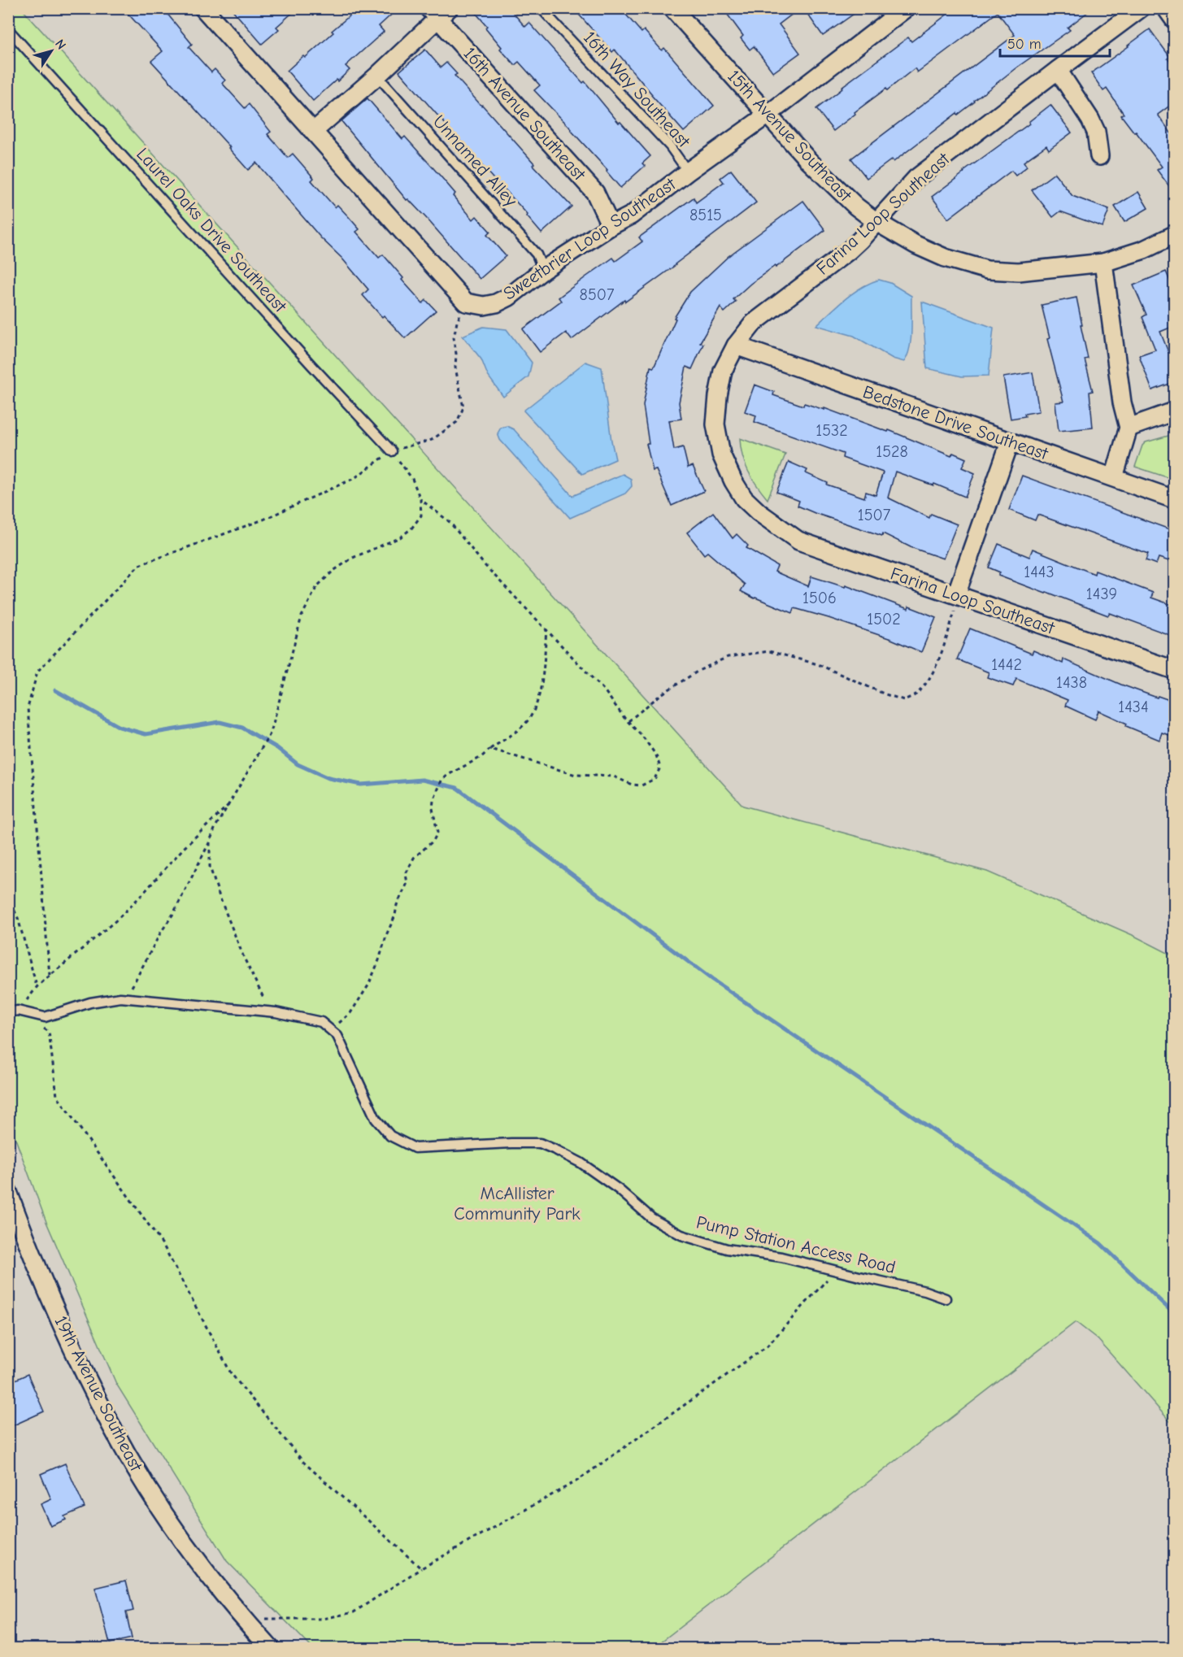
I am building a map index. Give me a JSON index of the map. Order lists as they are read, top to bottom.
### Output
{
  "streets": {
    "street": [
      "16th Avenue Southeast",
      "15th Avenue Southeast",
      "Farina Loop Southeast",
      "Sweetbrier Loop Southeast",
      "Bedstone Drive Southeast",
      "19th Avenue Southeast"
    ],
    "lane": [
      "16th Way Southeast",
      "Unnamed Alley",
      "Laurel Oaks Drive Southeast",
      "Pump Station Access Road"
    ]
  },
  "crossings": [
    ["16th Way Southeast", "Sweetbrier Loop Southeast"],
    ["16th Avenue Southeast", "Sweetbrier Loop Southeast"],
    ["15th Avenue Southeast", "Farina Loop Southeast"],
    ["15th Avenue Southeast", "Sweetbrier Loop Southeast"],
    ["Unnamed Alley", "Sweetbrier Loop Southeast"],
    ["Farina Loop Southeast", "Bedstone Drive Southeast"]
  ],
  "parks": ["McAllister Community Park"],
  "house_numbers": [
    "8515",
    "8507",
    "1532",
    "1528",
    "1507",
    "1443",
    "1439",
    "1506",
    "1502",
    "1442",
    "1438",
    "1434"
  ],
  "scale_bar": "50 m",
  "north": "top right"
}
